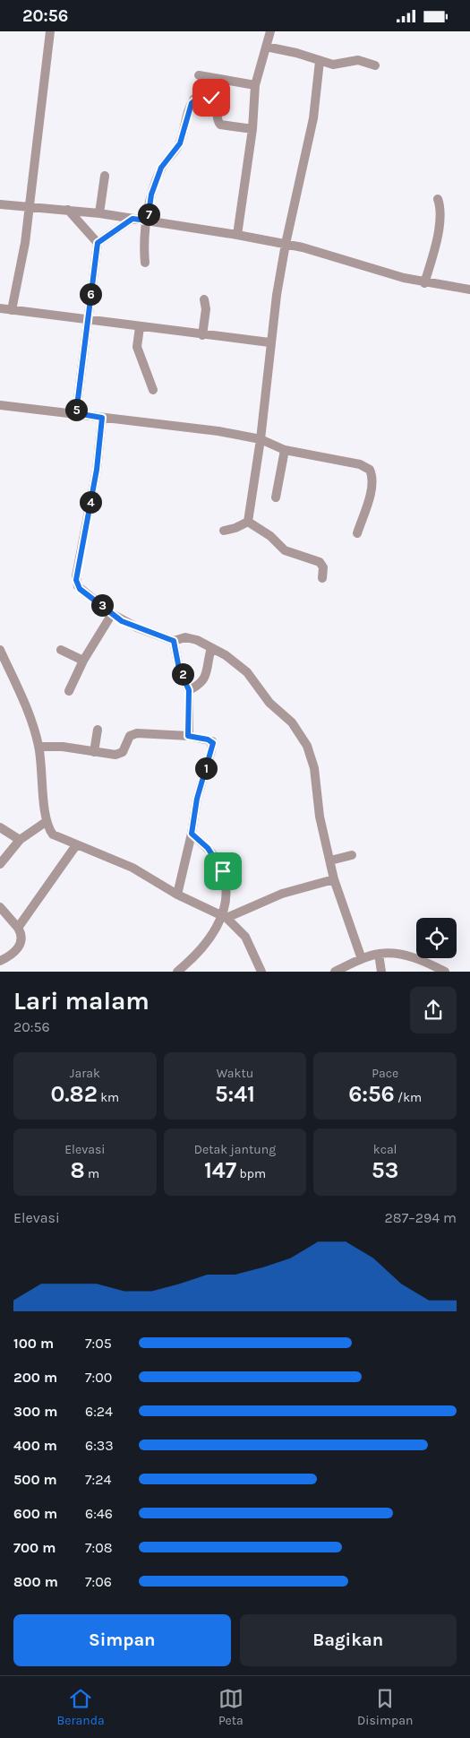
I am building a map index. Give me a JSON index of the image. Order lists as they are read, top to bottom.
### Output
{
  "page": {
    "status": "20:56",
    "pins": [
      "7",
      "6",
      "5",
      "4",
      "3",
      "2",
      "1"
    ],
    "heading": ["Lari malam", "20:56"],
    "stats": [
      ["Jarak", "0.82 km"],
      ["Waktu", "5:41"],
      ["Pace", "6:56 /km"],
      ["Elevasi", "8 m"],
      ["Detak jantung", "147 bpm"],
      ["kcal", "53"]
    ],
    "chart": ["Elevasi", "287–294 m"],
    "list": [
      {
        "name": "100 m",
        "note": "7:05"
      },
      {
        "name": "200 m",
        "note": "7:00"
      },
      {
        "name": "300 m",
        "note": "6:24"
      },
      {
        "name": "400 m",
        "note": "6:33"
      },
      {
        "name": "500 m",
        "note": "7:24"
      },
      {
        "name": "600 m",
        "note": "6:46"
      },
      {
        "name": "700 m",
        "note": "7:08"
      },
      {
        "name": "800 m",
        "note": "7:06"
      }
    ],
    "buttons": ["Simpan", "Bagikan"],
    "tabs": ["Beranda", "Peta", "Disimpan"]
  }
}
